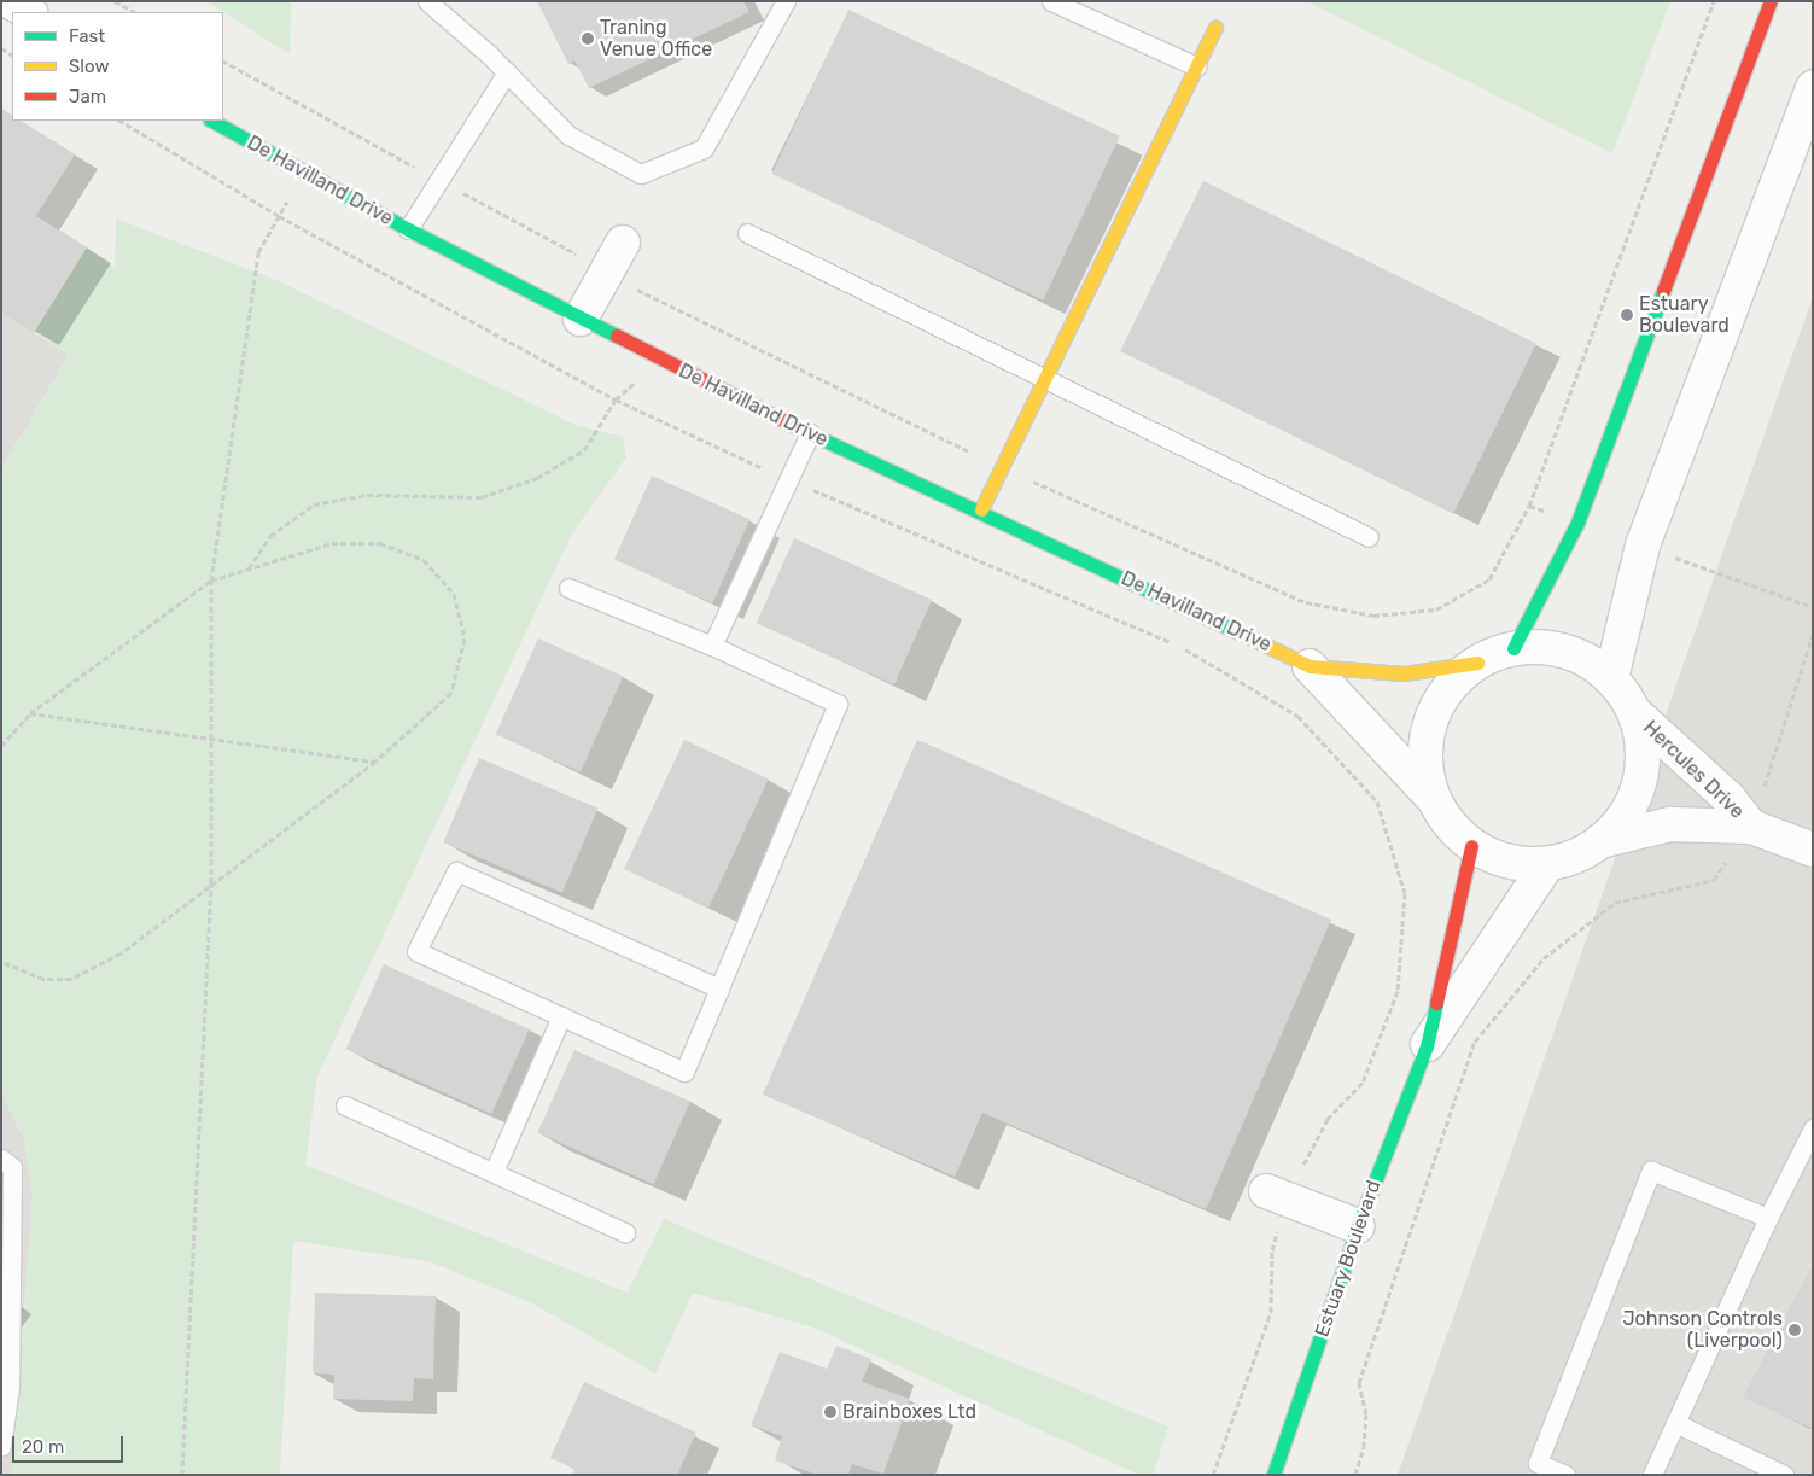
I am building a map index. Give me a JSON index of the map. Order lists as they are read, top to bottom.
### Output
{
  "streets": {
    "street": ["De Havilland Drive", "Hercules Drive", "Estuary Boulevard"]
  },
  "places": [
    "Traning Venue Office",
    "Estuary Boulevard",
    "Johnson Controls (Liverpool)",
    "Brainboxes Ltd"
  ],
  "legend": ["Fast", "Slow", "Jam"],
  "scale_bar": "20 m"
}
